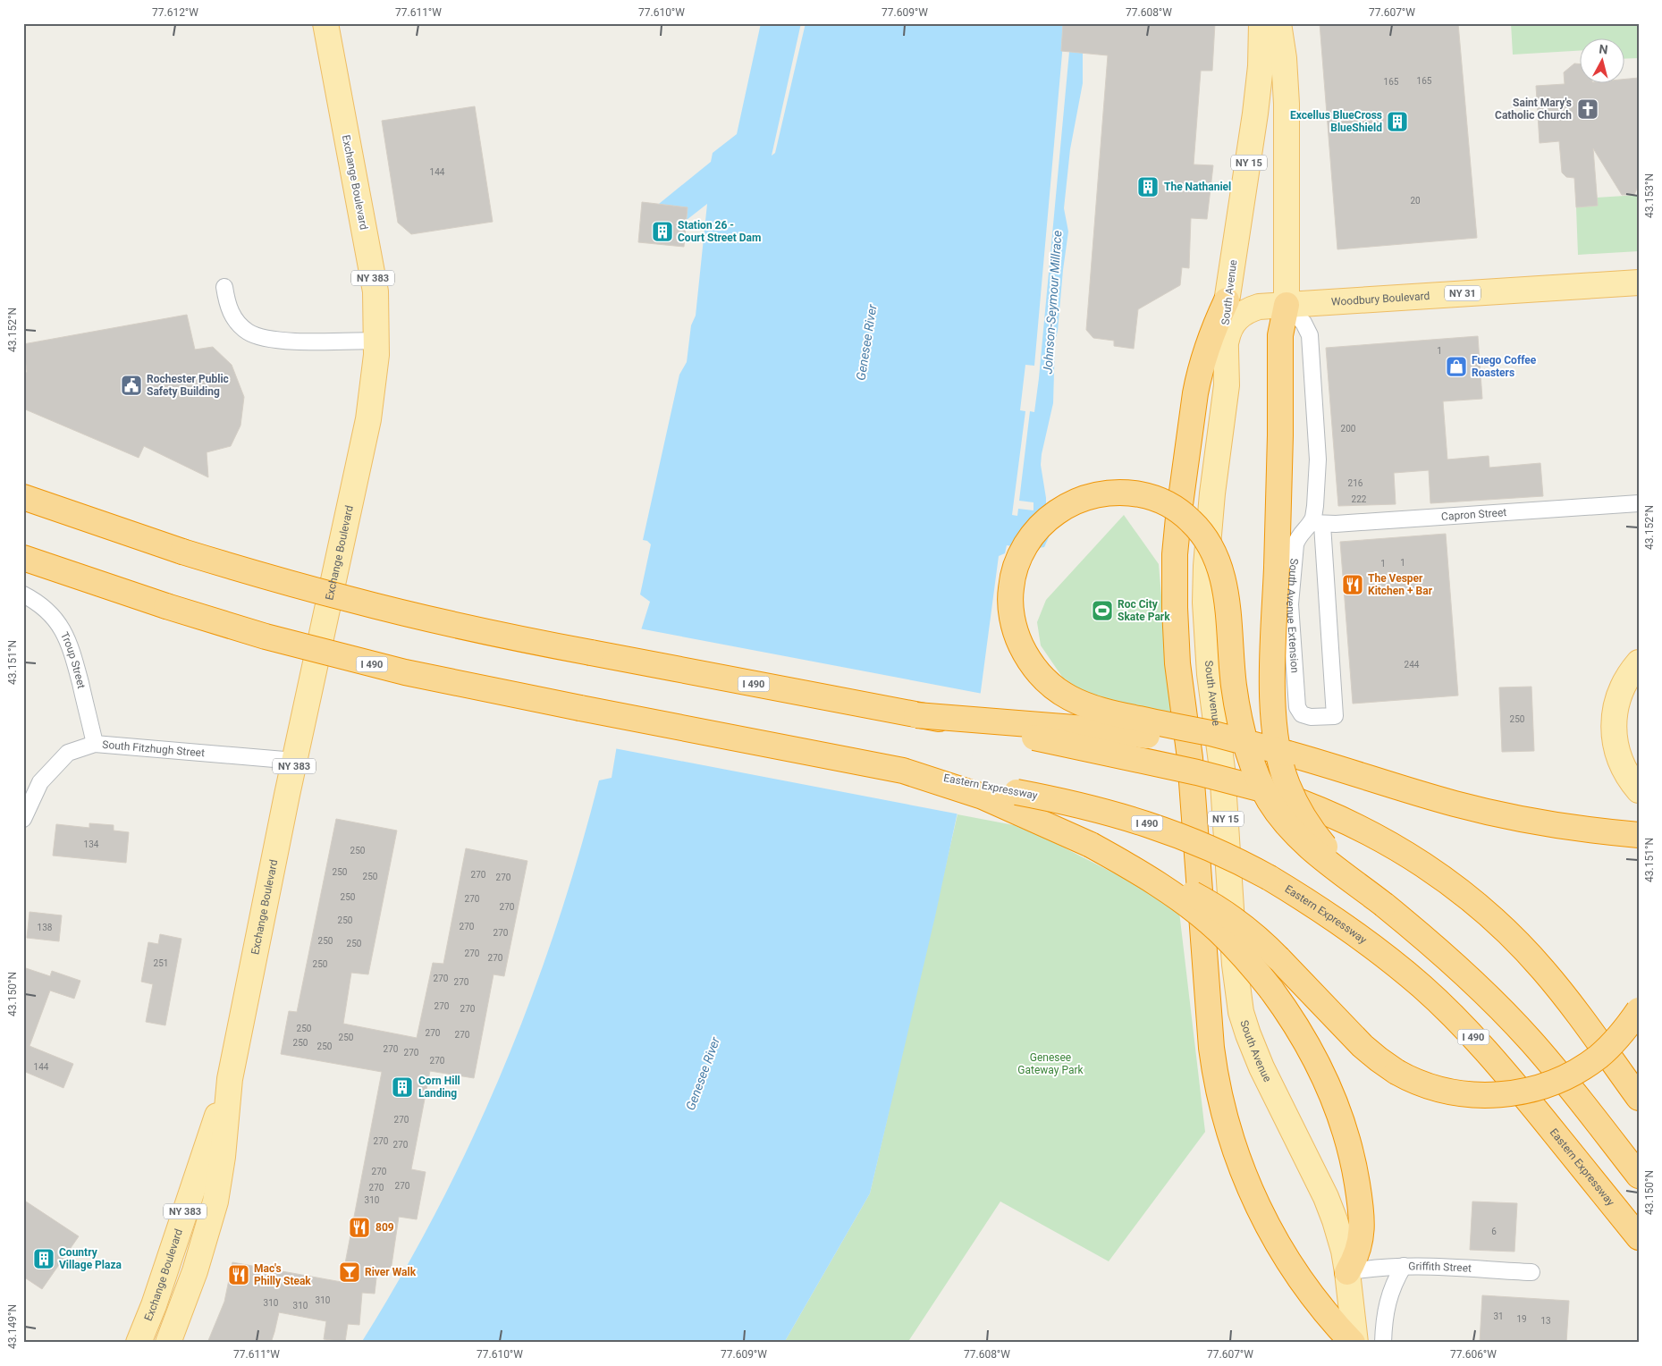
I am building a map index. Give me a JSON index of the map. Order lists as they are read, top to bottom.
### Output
{
  "streets": {
    "highway": ["I 490", "Eastern Expressway"],
    "main road": [
      "NY 15",
      "Exchange Boulevard",
      "NY 383",
      "South Avenue",
      "NY 31",
      "Woodbury Boulevard"
    ],
    "street": [
      "Capron Street",
      "South Avenue Extension",
      "Troup Street",
      "South Fitzhugh Street",
      "Griffith Street"
    ]
  },
  "crossings": [
    ["Exchange Boulevard", "South Fitzhugh Street"],
    ["South Avenue", "Woodbury Boulevard"],
    ["South Avenue", "Griffith Street"],
    ["Woodbury Boulevard", "South Avenue Extension"],
    ["Capron Street", "South Avenue Extension"],
    ["Troup Street", "South Fitzhugh Street"],
    ["I 490", "Eastern Expressway"]
  ],
  "water": ["Johnson-Seymour Millrace", "Genesee River"],
  "parks": ["Genesee Gateway Park"],
  "places": {
    "church": ["Saint Mary's Catholic Church"],
    "building": [
      "Excellus BlueCross BlueShield",
      "The Nathaniel",
      "Station 26 - Court Street Dam",
      "Corn Hill Landing",
      "Country Village Plaza"
    ],
    "shop": ["Fuego Coffee Roasters"],
    "public building": ["Rochester Public Safety Building"],
    "restaurant": ["The Vesper Kitchen + Bar", "809", "Mac's Philly Steak"],
    "sports": ["Roc City Skate Park"],
    "bar": ["River Walk"]
  },
  "house_numbers": [
    "165",
    "165",
    "144",
    "20",
    "1",
    "200",
    "216",
    "222",
    "1",
    "1",
    "244",
    "250",
    "134",
    "250",
    "250",
    "270",
    "250",
    "270",
    "250",
    "270",
    "270",
    "250",
    "270",
    "138",
    "270",
    "250",
    "250",
    "270",
    "270",
    "251",
    "250",
    "270",
    "270",
    "270",
    "270",
    "250",
    "270",
    "270",
    "250",
    "250",
    "250",
    "270",
    "270",
    "270",
    "144",
    "270",
    "270",
    "270",
    "270",
    "270",
    "270",
    "310",
    "6",
    "310",
    "310",
    "310",
    "31",
    "19",
    "13"
  ],
  "north": "top",
  "coordinates": [
    "77.612°W",
    "77.611°W",
    "77.610°W",
    "77.609°W",
    "77.608°W",
    "77.607°W",
    "43.153°N",
    "43.152°N",
    "43.151°N",
    "43.150°N",
    "43.149°N",
    "77.606°W"
  ]
}
